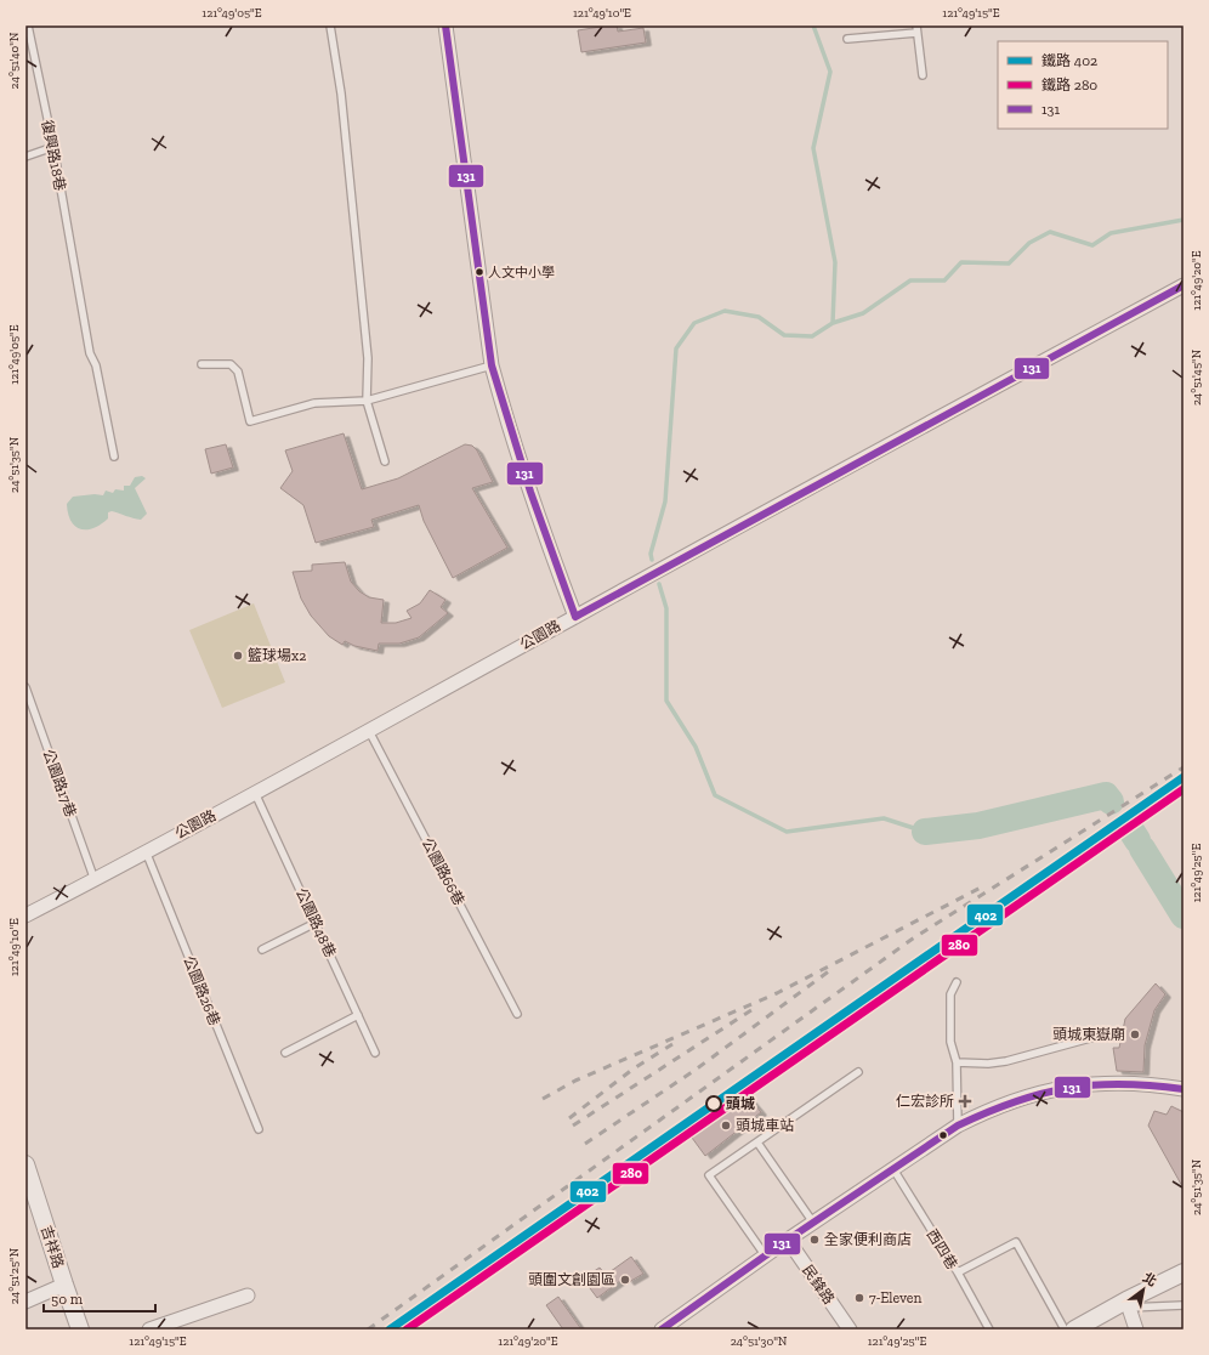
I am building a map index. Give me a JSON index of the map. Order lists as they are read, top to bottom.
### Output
{
  "streets": {
    "street": ["公園路", "吉祥路", "民鋒路"],
    "lane": [
      "復興路18巷",
      "公園路17巷",
      "公園路66巷",
      "公園路48巷",
      "公園路26巷",
      "西四巷"
    ]
  },
  "crossings": [
    ["公園路", "公園路17巷"],
    ["公園路", "公園路66巷"],
    ["公園路", "公園路48巷"],
    ["公園路", "公園路26巷"]
  ],
  "places": {
    "other": [
      "人文中小學",
      "籃球場x2",
      "頭城東嶽廟",
      "頭城",
      "頭城車站",
      "全家便利商店",
      "頭圍文創園區",
      "7-Eleven"
    ],
    "health": ["仁宏診所"]
  },
  "lines": ["transit line 131", "rail line 402", "rail line 280"],
  "legend": ["鐵路 402", "鐵路 280", "131"],
  "scale_bar": "50 m",
  "north": "top right",
  "coordinates": [
    "121°49'05\"E",
    "121°49'10\"E",
    "121°49'15\"E",
    "24°51'40\"N",
    "121°49'20\"E",
    "24°51'45\"N",
    "24°51'35\"N",
    "121°49'25\"E",
    "24°51'25\"N",
    "24°51'30\"N"
  ]
}
